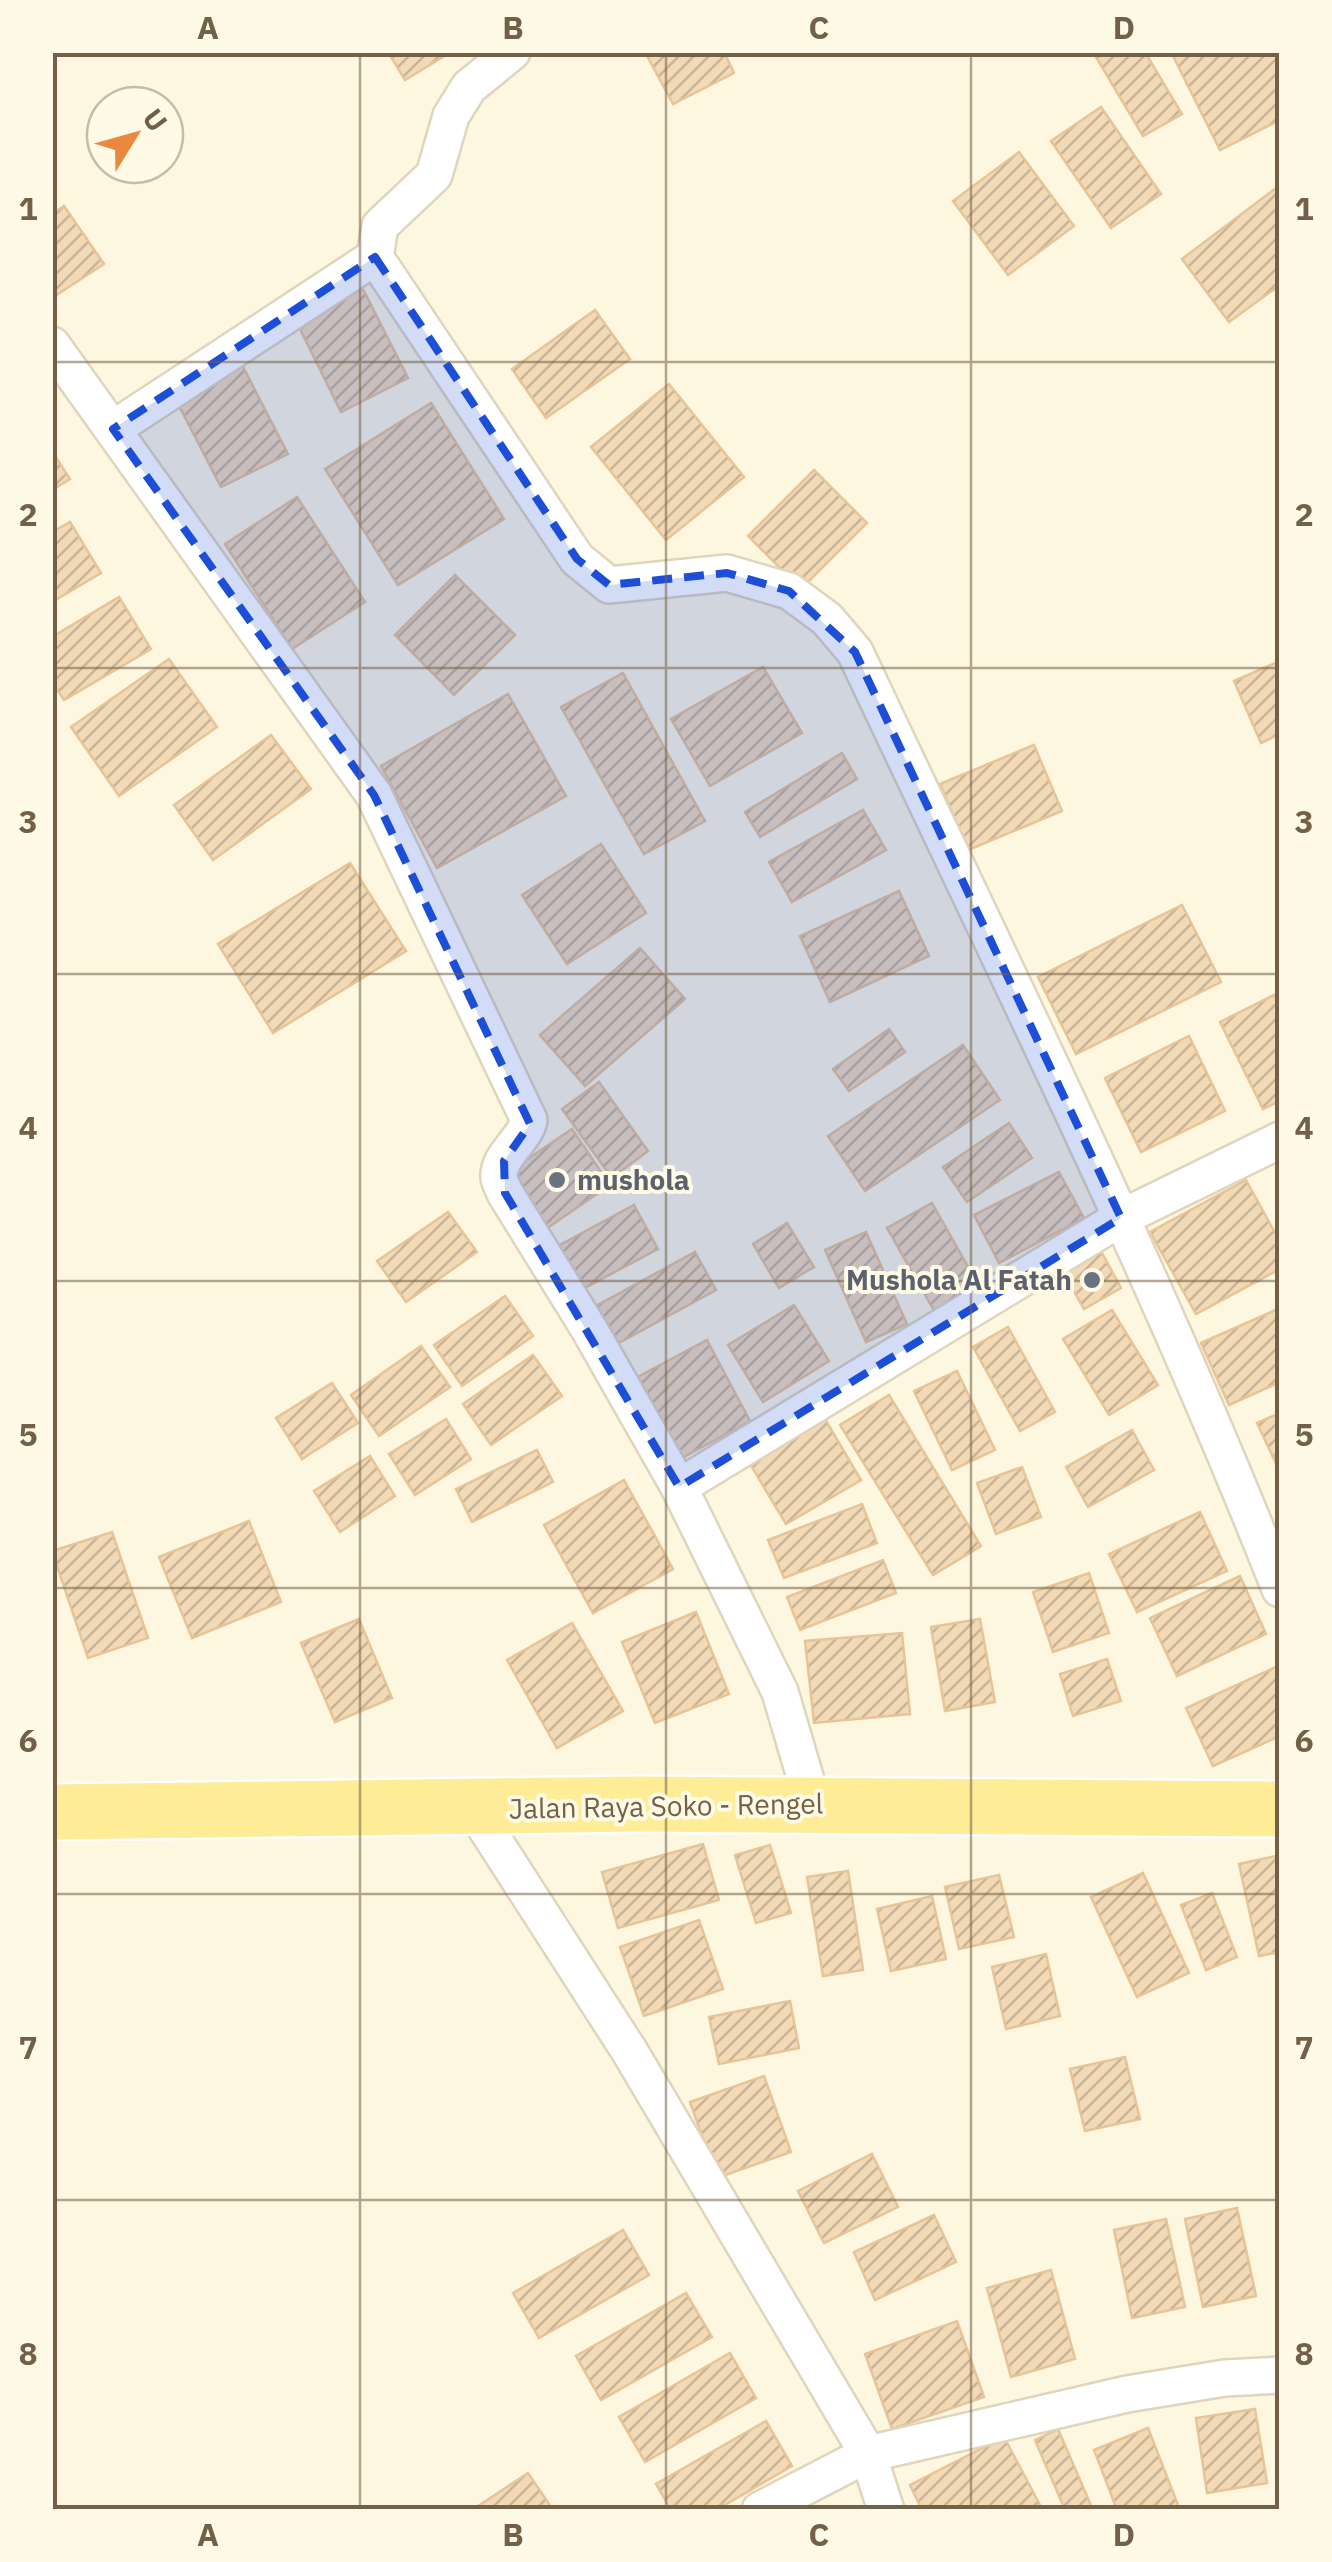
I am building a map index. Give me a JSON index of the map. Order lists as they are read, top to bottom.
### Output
{
  "streets": {
    "main road": ["Jalan Raya Soko - Rengel"]
  },
  "places": ["mushola", "Mushola Al Fatah"],
  "north": "top right",
  "grid": {
    "columns": [
      "A",
      "B",
      "C",
      "D"
    ],
    "rows": [
      "1",
      "2",
      "3",
      "4",
      "5",
      "6",
      "7",
      "8"
    ]
  }
}
